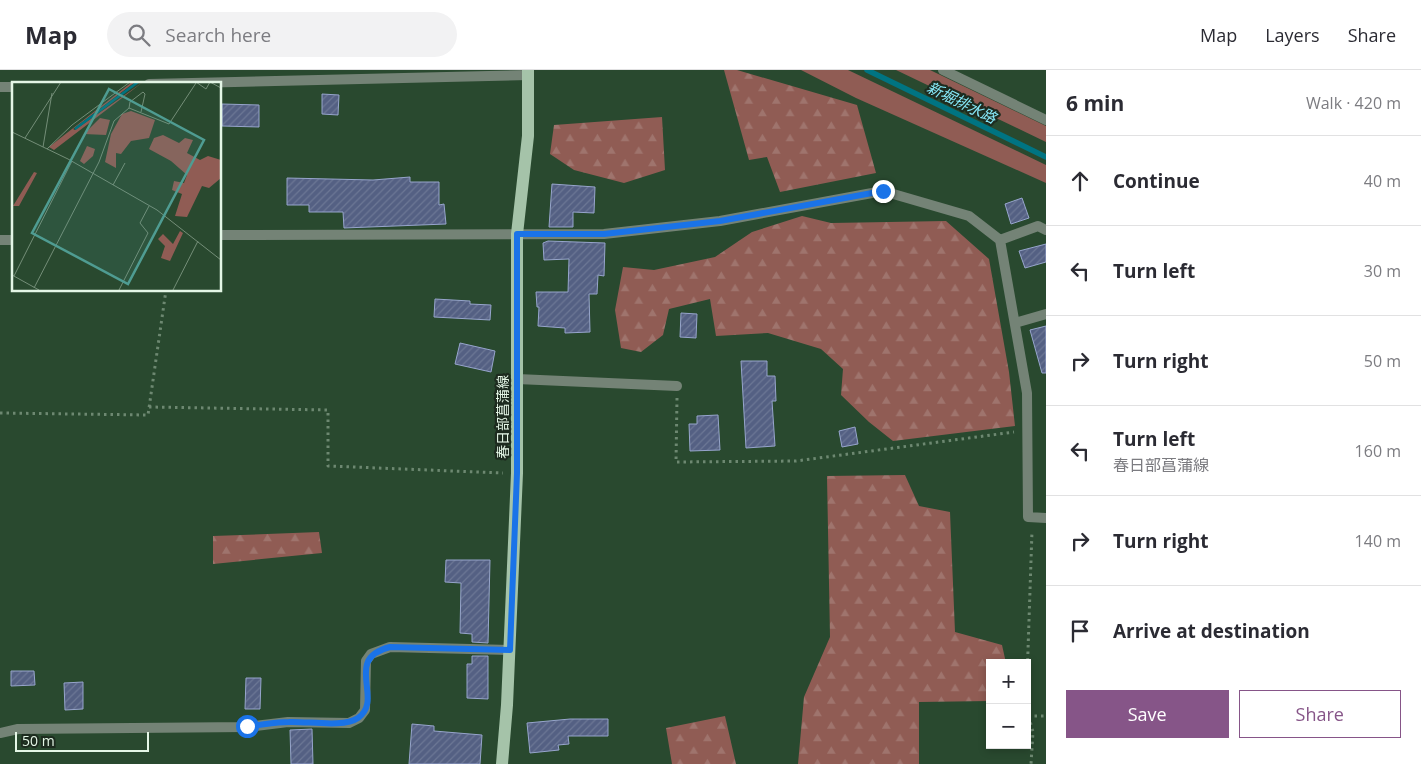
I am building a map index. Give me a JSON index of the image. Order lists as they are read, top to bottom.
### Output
{
  "streets": {
    "main road": ["春日部菖蒲線"]
  },
  "water": ["新堀排水路"],
  "scale_bar": "50 m",
  "page": {
    "header": "Map",
    "search": "Search here",
    "nav": ["Map", "Layers", "Share"],
    "heading": ["6 min", "Walk · 420 m"],
    "list": [
      ["Continue", "40 m"],
      ["Turn left", "30 m"],
      ["Turn right", "50 m"],
      ["Turn left", "春日部菖蒲線", "160 m"],
      ["Turn right", "140 m"],
      "Arrive at destination"
    ],
    "map_buttons": ["+", "−"],
    "buttons": ["Save", "Share"],
    "scale": "50 m"
  }
}
